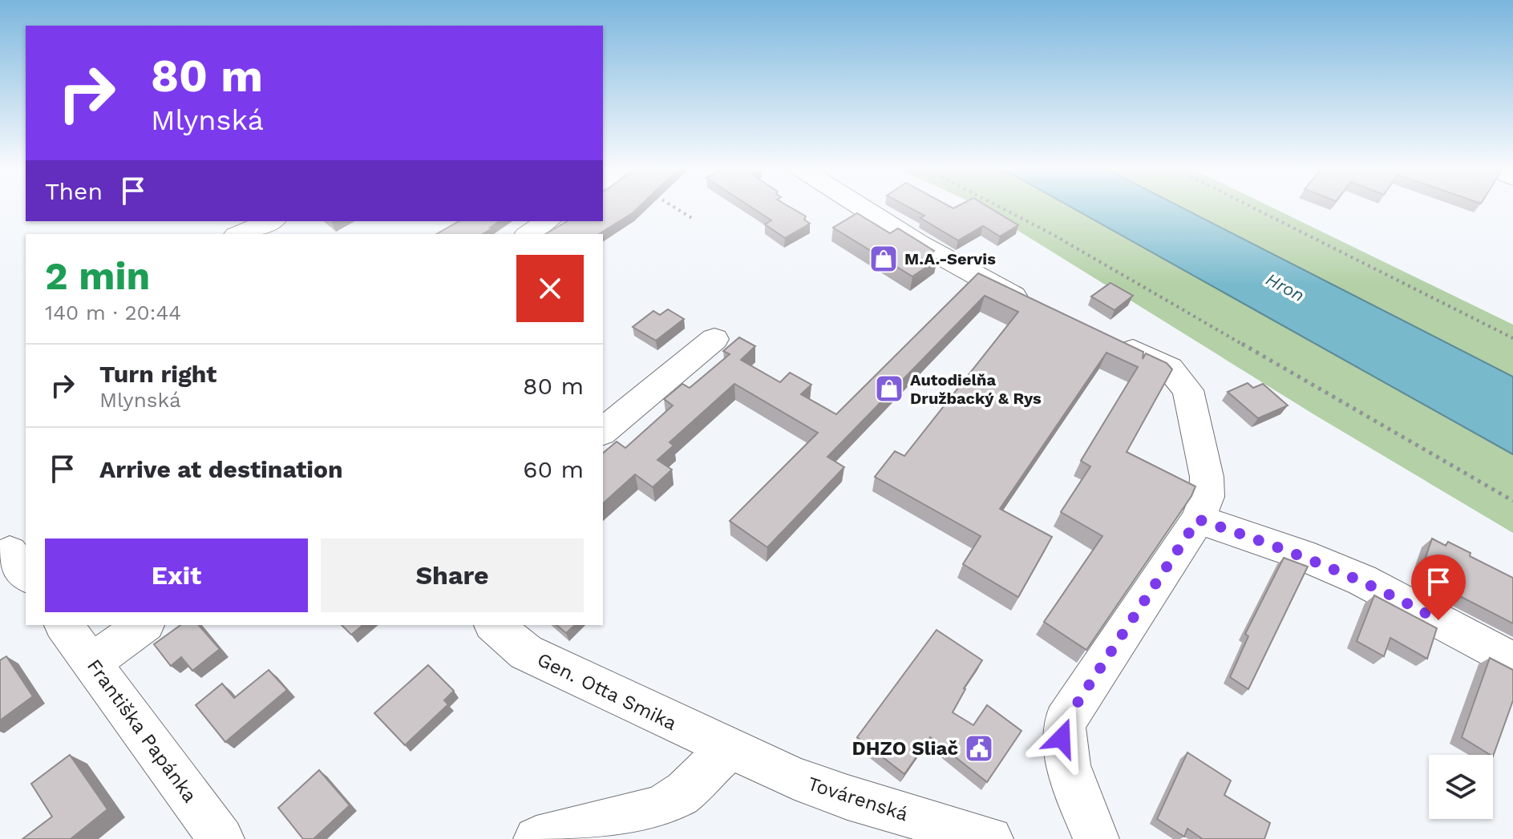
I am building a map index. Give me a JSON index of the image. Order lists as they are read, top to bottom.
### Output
{
  "streets": {
    "street": ["Gen. Otta Smika", "Františka Papánka", "Továrenská"]
  },
  "crossings": [
    ["Gen. Otta Smika", "Továrenská"]
  ],
  "water": ["Hron"],
  "places": {
    "shop": ["M.A.-Servis", "Autodielňa Družbacký & Rys"],
    "public building": ["DHZO Sliač"]
  },
  "page": {
    "turn": ["80 m", "Mlynská"],
    "then": "Then",
    "heading": ["2 min", "140 m · 20:44"],
    "list": [
      {
        "name": "Turn right",
        "note": "Mlynská",
        "value": "80 m"
      },
      {
        "name": "Arrive at destination",
        "value": "60 m"
      }
    ],
    "buttons": ["Exit", "Share"]
  }
}
